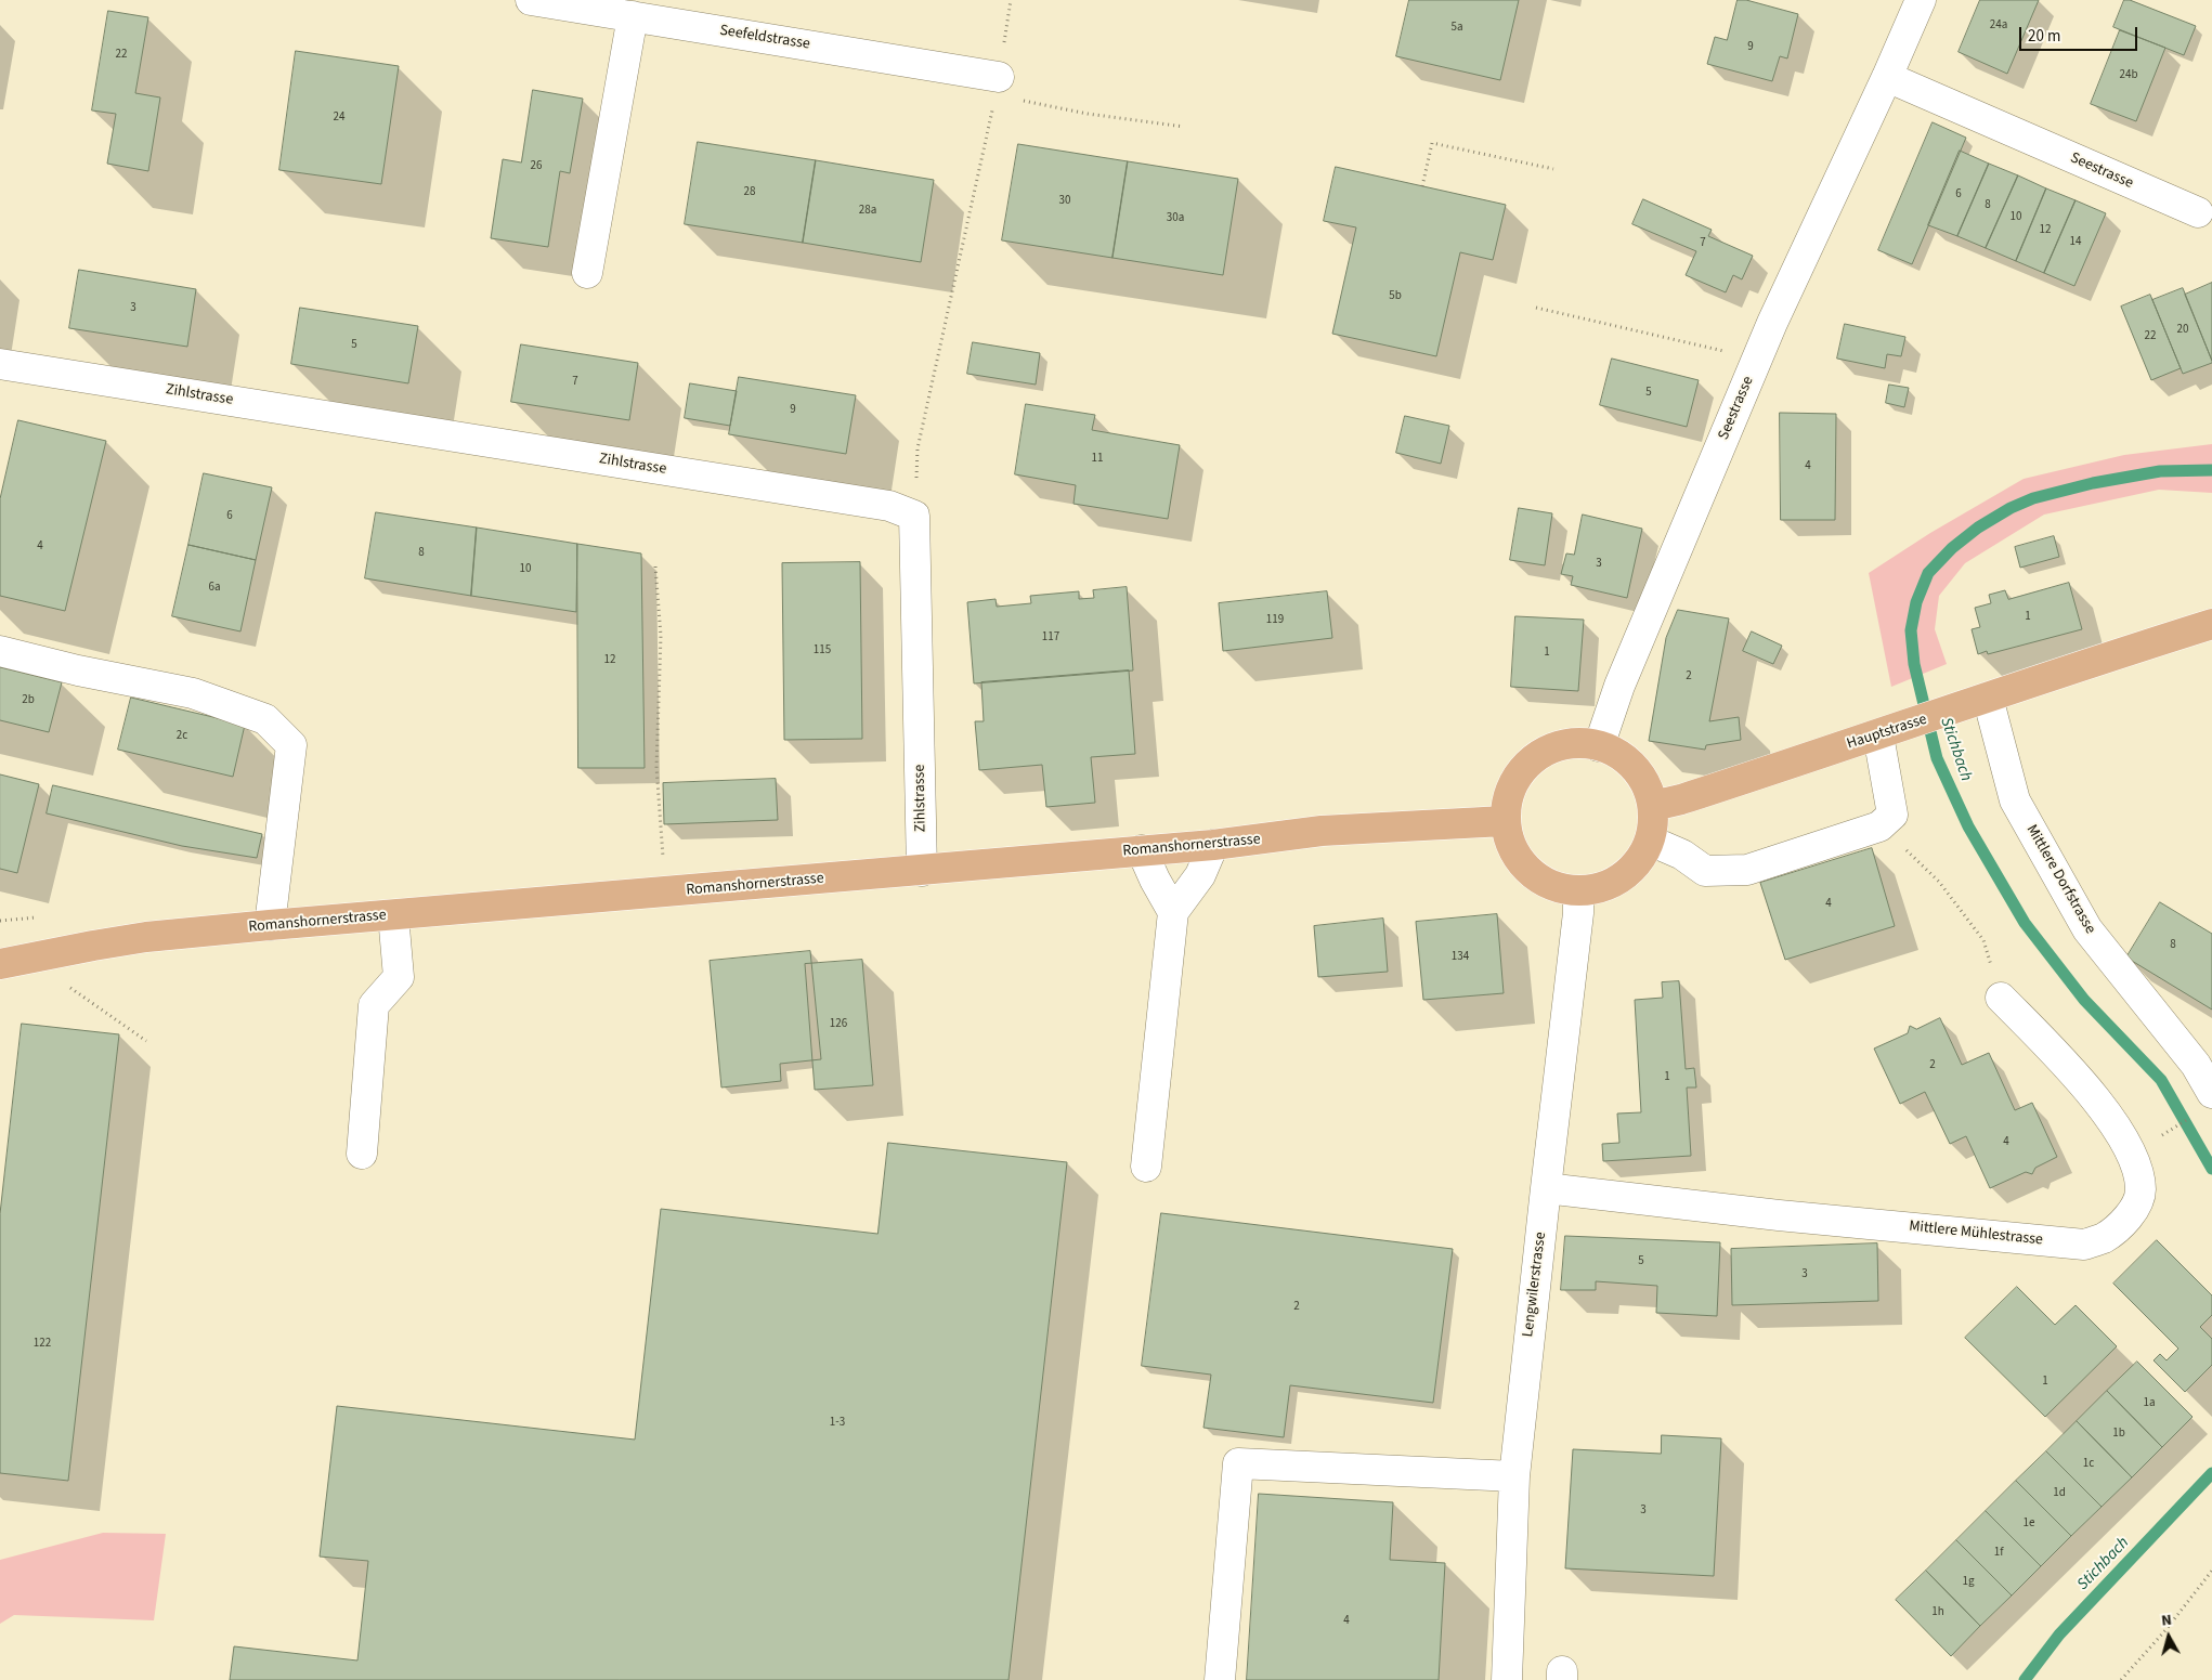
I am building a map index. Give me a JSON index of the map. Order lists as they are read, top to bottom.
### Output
{
  "streets": {
    "main road": ["Hauptstrasse", "Romanshornerstrasse"],
    "street": [
      "Seefeldstrasse",
      "Seestrasse",
      "Zihlstrasse",
      "Mittlere Dorfstrasse",
      "Mittlere Mühlestrasse",
      "Lengwilerstrasse"
    ]
  },
  "crossings": [
    ["Seestrasse", "Hauptstrasse"],
    ["Seestrasse", "Romanshornerstrasse"],
    ["Seestrasse", "Lengwilerstrasse"],
    ["Zihlstrasse", "Romanshornerstrasse"],
    ["Hauptstrasse", "Romanshornerstrasse"],
    ["Hauptstrasse", "Mittlere Dorfstrasse"],
    ["Hauptstrasse", "Lengwilerstrasse"],
    ["Romanshornerstrasse", "Lengwilerstrasse"],
    ["Mittlere Mühlestrasse", "Lengwilerstrasse"]
  ],
  "water": ["Stichbach"],
  "house_numbers": [
    "24a",
    "5a",
    "9",
    "22",
    "24b",
    "24",
    "26",
    "28",
    "6",
    "30",
    "8",
    "28a",
    "10",
    "30a",
    "12",
    "14",
    "7",
    "5b",
    "3",
    "20",
    "22",
    "5",
    "7",
    "5",
    "9",
    "11",
    "4",
    "6",
    "4",
    "8",
    "3",
    "10",
    "6a",
    "1",
    "119",
    "117",
    "115",
    "1",
    "12",
    "2",
    "2b",
    "2c",
    "4",
    "8",
    "134",
    "126",
    "2",
    "1",
    "4",
    "5",
    "3",
    "2",
    "122",
    "1",
    "1a",
    "1-3",
    "1b",
    "1c",
    "1d",
    "3",
    "1e",
    "1f",
    "1g",
    "1h",
    "4"
  ],
  "scale_bar": "20 m",
  "north": "top"
}
